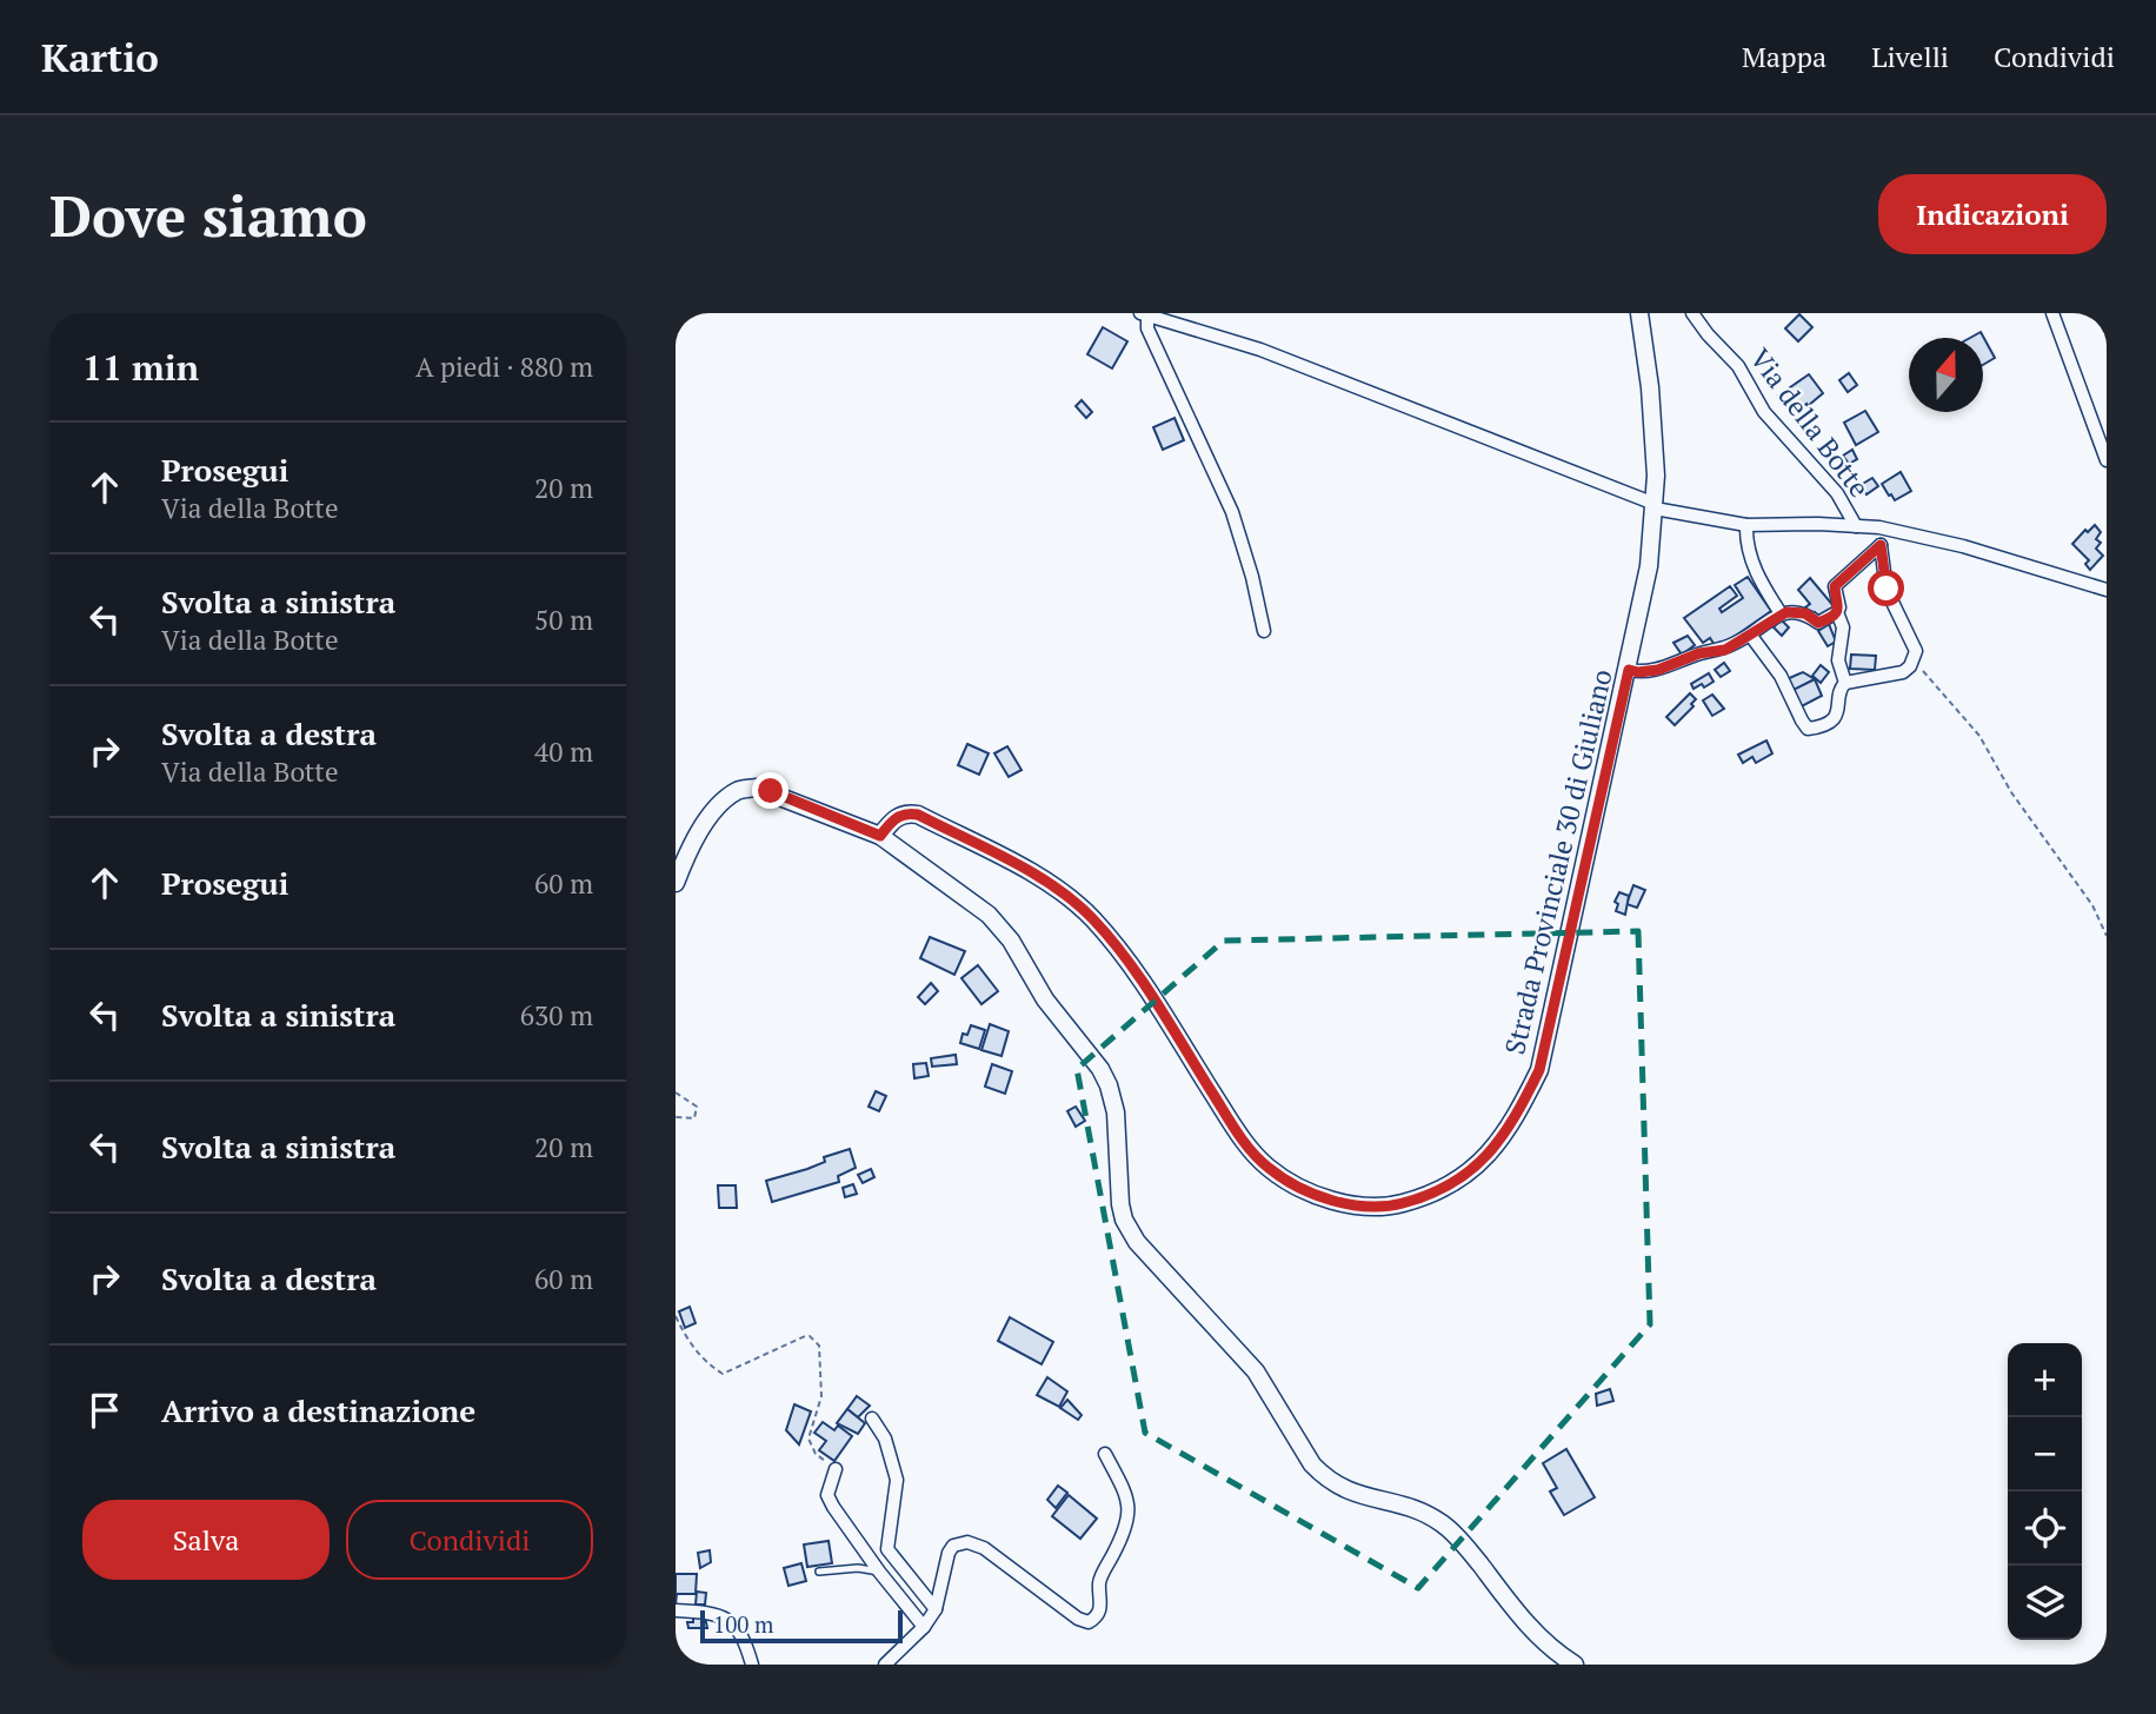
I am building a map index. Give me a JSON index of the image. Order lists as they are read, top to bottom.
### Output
{
  "streets": {
    "street": ["Via della Botte", "Strada Provinciale 30 di Giuliano"]
  },
  "crossings": [
    ["Via della Botte", "Strada Provinciale 30 di Giuliano"]
  ],
  "scale_bar": "100 m",
  "north": "top",
  "page": {
    "header": "Kartio",
    "nav": ["Mappa", "Livelli", "Condividi"],
    "buttons": [
      "Indicazioni",
      ["Salva", "Condividi"]
    ],
    "title": "Dove siamo",
    "heading": ["11 min", "A piedi · 880 m"],
    "list": [
      ["Prosegui", "Via della Botte", "20 m"],
      ["Svolta a sinistra", "Via della Botte", "50 m"],
      ["Svolta a destra", "Via della Botte", "40 m"],
      ["Prosegui", "60 m"],
      ["Svolta a sinistra", "630 m"],
      ["Svolta a sinistra", "20 m"],
      ["Svolta a destra", "60 m"],
      "Arrivo a destinazione"
    ],
    "map_buttons": ["+", "−"],
    "scale": "100 m"
  }
}
